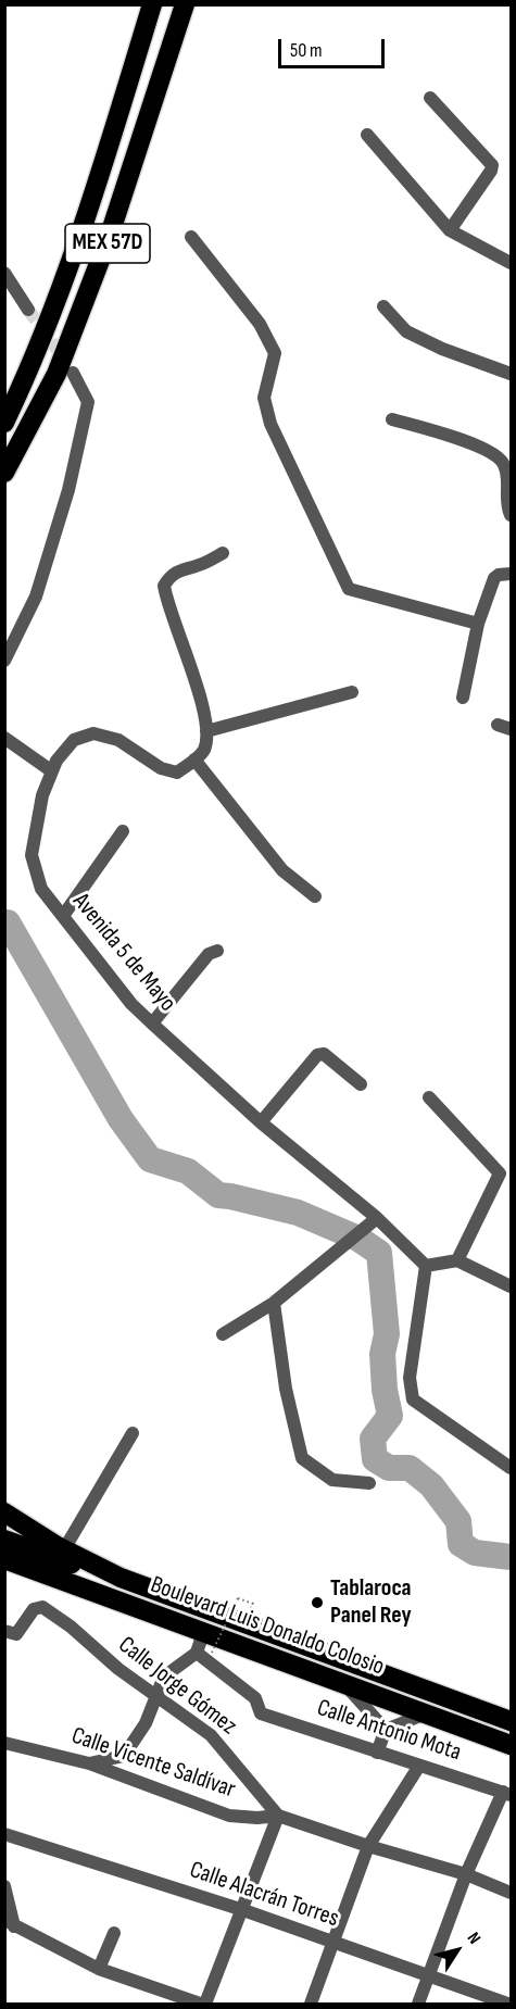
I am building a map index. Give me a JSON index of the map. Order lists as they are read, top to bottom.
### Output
{
  "streets": {
    "highway": ["MEX 57D", "Boulevard Luis Donaldo Colosio"],
    "street": [
      "Avenida 5 de Mayo",
      "Calle Jorge Gómez",
      "Calle Antonio Mota",
      "Calle Vicente Saldívar",
      "Calle Alacrán Torres"
    ]
  },
  "crossings": [
    ["Calle Jorge Gómez", "Calle Vicente Saldívar"],
    ["Calle Antonio Mota", "Calle Vicente Saldívar"],
    ["Calle Antonio Mota", "Calle Alacrán Torres"]
  ],
  "places": ["Tablaroca Panel Rey"],
  "scale_bar": "50 m",
  "north": "top right"
}
